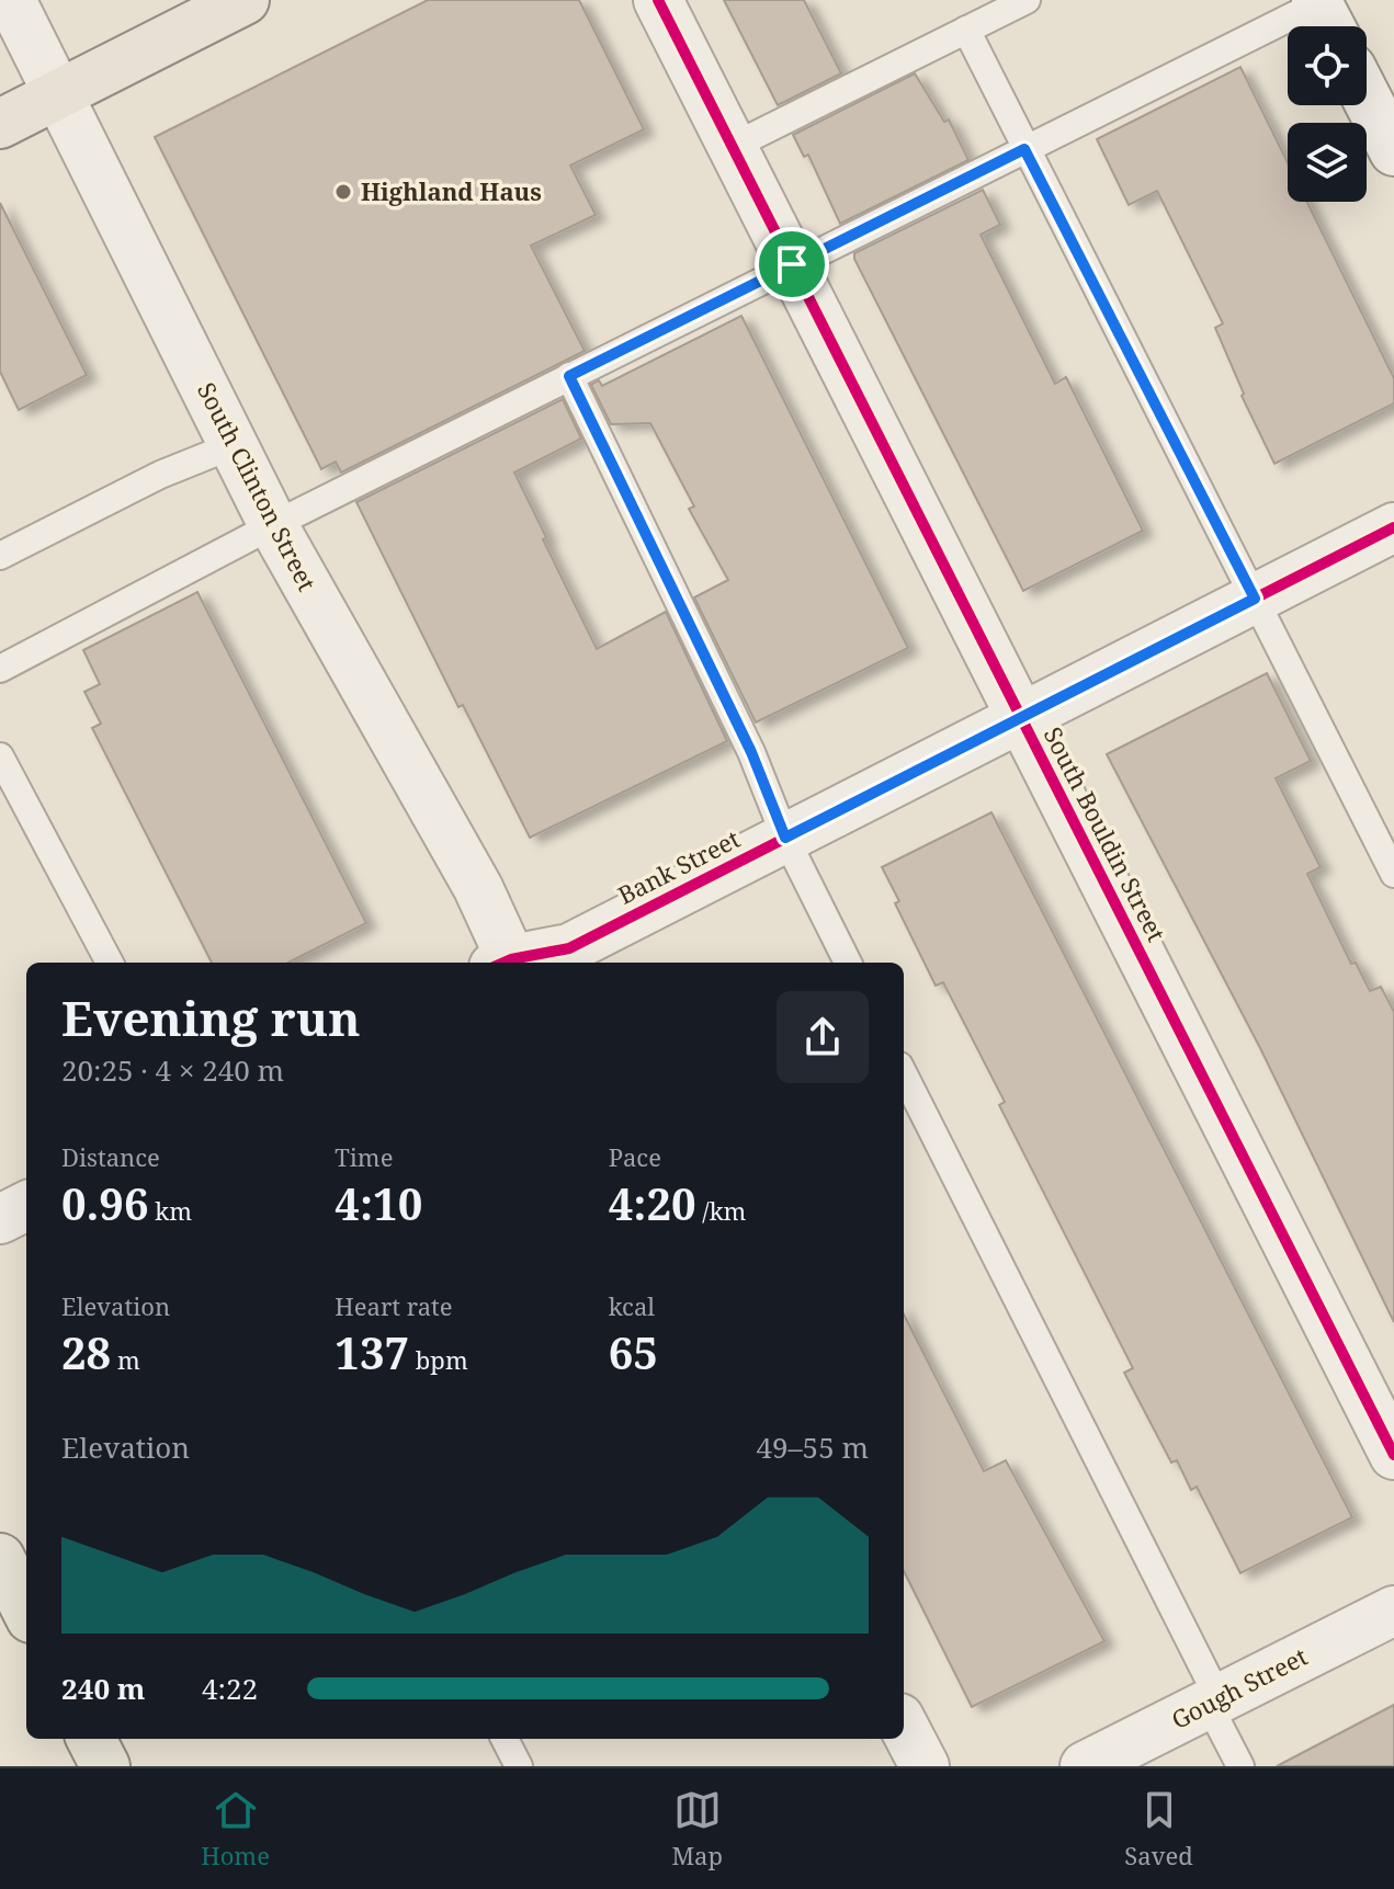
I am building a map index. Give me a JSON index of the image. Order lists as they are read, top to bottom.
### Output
{
  "streets": {
    "street": [
      "South Clinton Street",
      "South Bouldin Street",
      "Bank Street",
      "Gough Street"
    ]
  },
  "crossings": [
    ["South Bouldin Street", "Bank Street"]
  ],
  "places": ["Highland Haus"],
  "page": {
    "heading": ["Evening run", "20:25 · 4 × 240 m"],
    "stats": [
      ["Distance", "0.96 km"],
      ["Time", "4:10"],
      ["Pace", "4:20 /km"],
      ["Elevation", "28 m"],
      ["Heart rate", "137 bpm"],
      ["kcal", "65"]
    ],
    "chart": ["Elevation", "49–55 m"],
    "list": [
      {
        "name": "240 m",
        "note": "4:22"
      }
    ],
    "tabs": ["Home", "Map", "Saved"]
  }
}
